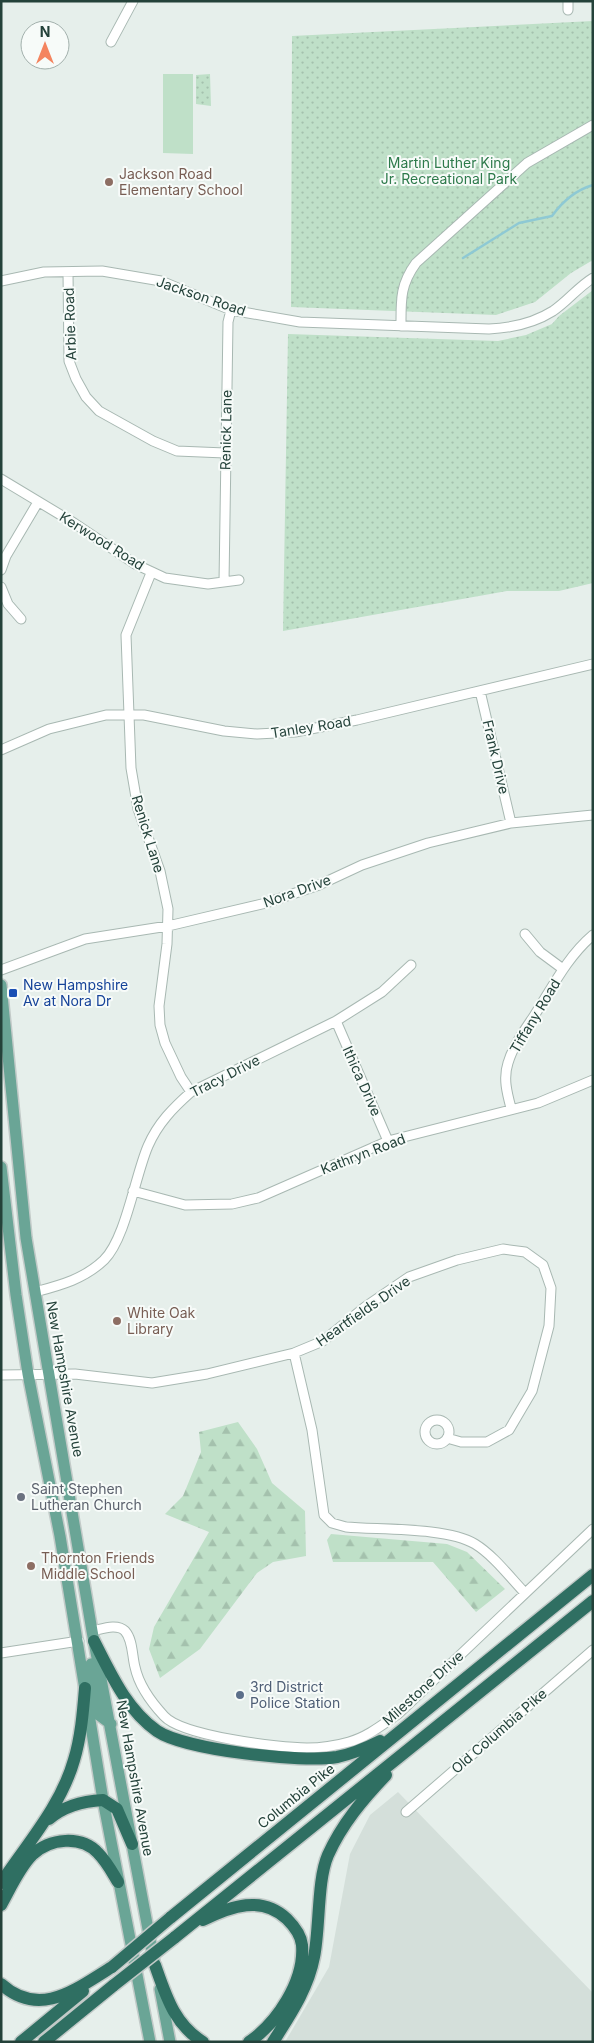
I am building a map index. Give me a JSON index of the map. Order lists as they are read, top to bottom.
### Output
{
  "streets": {
    "highway": ["Columbia Pike"],
    "main road": ["New Hampshire Avenue"],
    "street": [
      "Jackson Road",
      "Arbie Road",
      "Renick Lane",
      "Kerwood Road",
      "Tanley Road",
      "Frank Drive",
      "Nora Drive",
      "Tiffany Road",
      "Tracy Drive",
      "Ithica Drive",
      "Kathryn Road",
      "Heartfields Drive",
      "Milestone Drive",
      "Old Columbia Pike"
    ]
  },
  "crossings": [
    ["Jackson Road", "Arbie Road"],
    ["Jackson Road", "Renick Lane"],
    ["Arbie Road", "Renick Lane"],
    ["Renick Lane", "Kerwood Road"],
    ["Renick Lane", "Tanley Road"],
    ["Renick Lane", "Nora Drive"],
    ["Renick Lane", "Tracy Drive"],
    ["Tanley Road", "Frank Drive"],
    ["Frank Drive", "Nora Drive"],
    ["Tiffany Road", "Kathryn Road"],
    ["Tracy Drive", "Ithica Drive"],
    ["Tracy Drive", "Kathryn Road"],
    ["Tracy Drive", "New Hampshire Avenue"],
    ["Ithica Drive", "Kathryn Road"],
    ["Heartfields Drive", "New Hampshire Avenue"],
    ["New Hampshire Avenue", "Milestone Drive"]
  ],
  "parks": ["Martin Luther King Jr. Recreational Park"],
  "places": {
    "other": [
      "Jackson Road Elementary School",
      "White Oak Library",
      "Saint Stephen Lutheran Church",
      "Thornton Friends Middle School",
      "3rd District Police Station"
    ],
    "transit": ["New Hampshire Av at Nora Dr"]
  },
  "north": "top"
}
